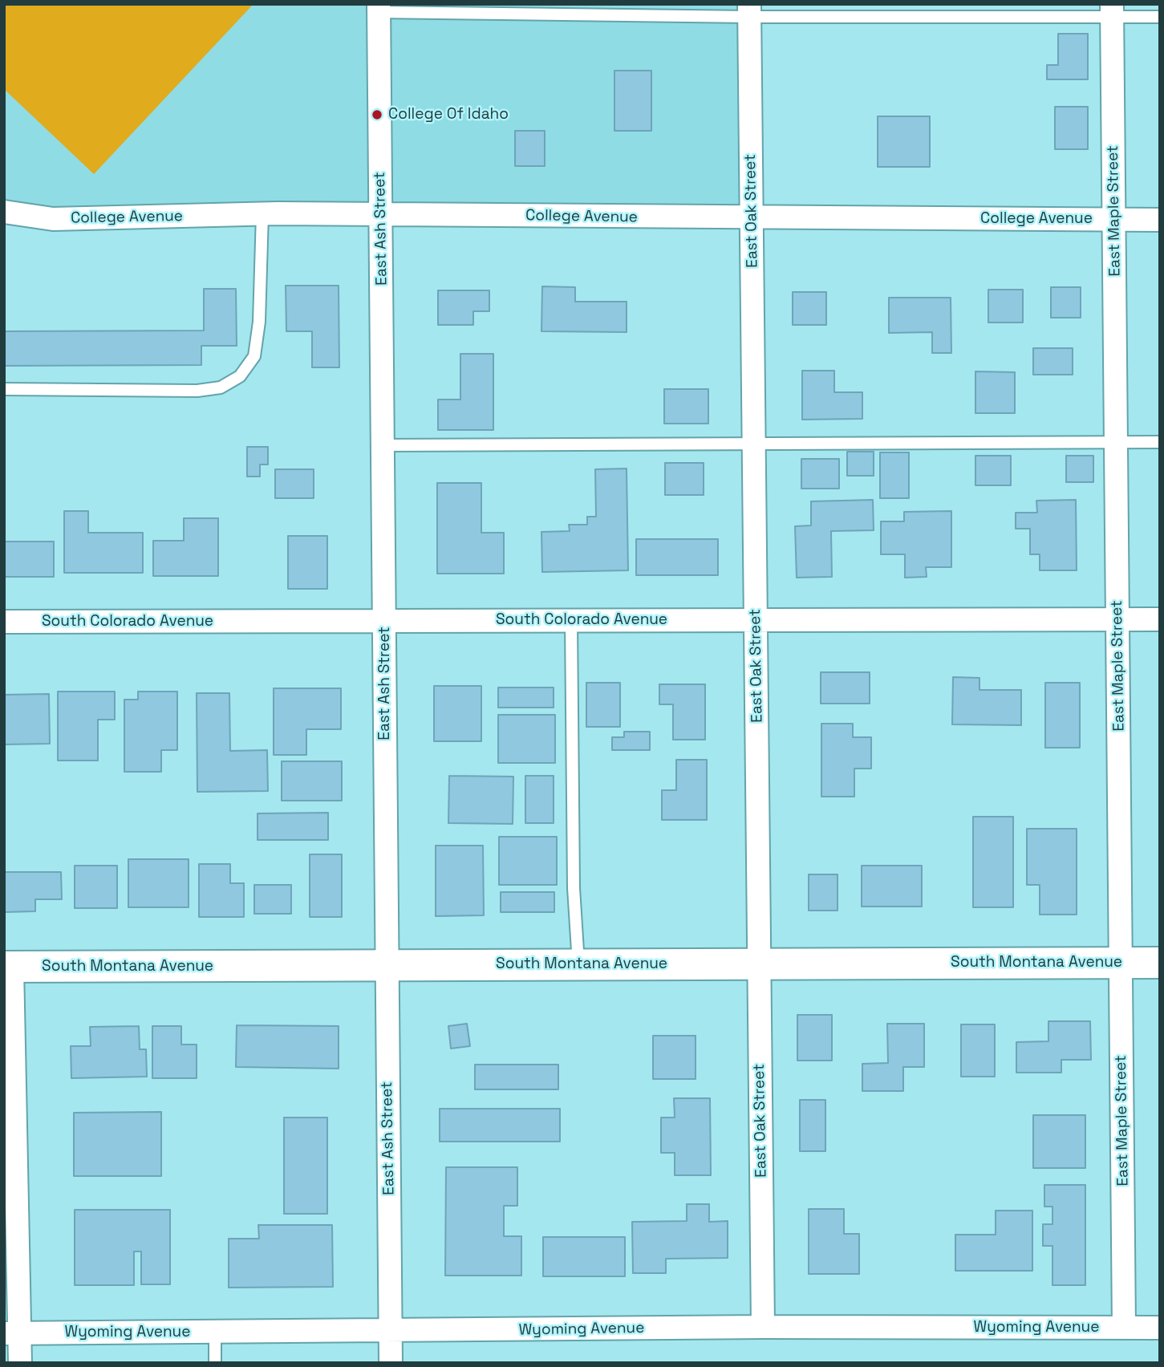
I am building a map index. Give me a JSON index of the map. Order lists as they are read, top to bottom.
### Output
{
  "streets": {
    "street": [
      "East Oak Street",
      "East Maple Street",
      "College Avenue",
      "East Ash Street",
      "South Colorado Avenue",
      "South Montana Avenue",
      "Wyoming Avenue"
    ]
  },
  "crossings": [
    ["East Oak Street", "College Avenue"],
    ["East Oak Street", "South Colorado Avenue"],
    ["East Oak Street", "South Montana Avenue"],
    ["East Oak Street", "Wyoming Avenue"],
    ["East Maple Street", "College Avenue"],
    ["East Maple Street", "South Colorado Avenue"],
    ["East Maple Street", "South Montana Avenue"],
    ["East Maple Street", "Wyoming Avenue"],
    ["College Avenue", "East Ash Street"],
    ["East Ash Street", "South Colorado Avenue"],
    ["East Ash Street", "South Montana Avenue"],
    ["East Ash Street", "Wyoming Avenue"]
  ],
  "places": ["College Of Idaho"]
}
